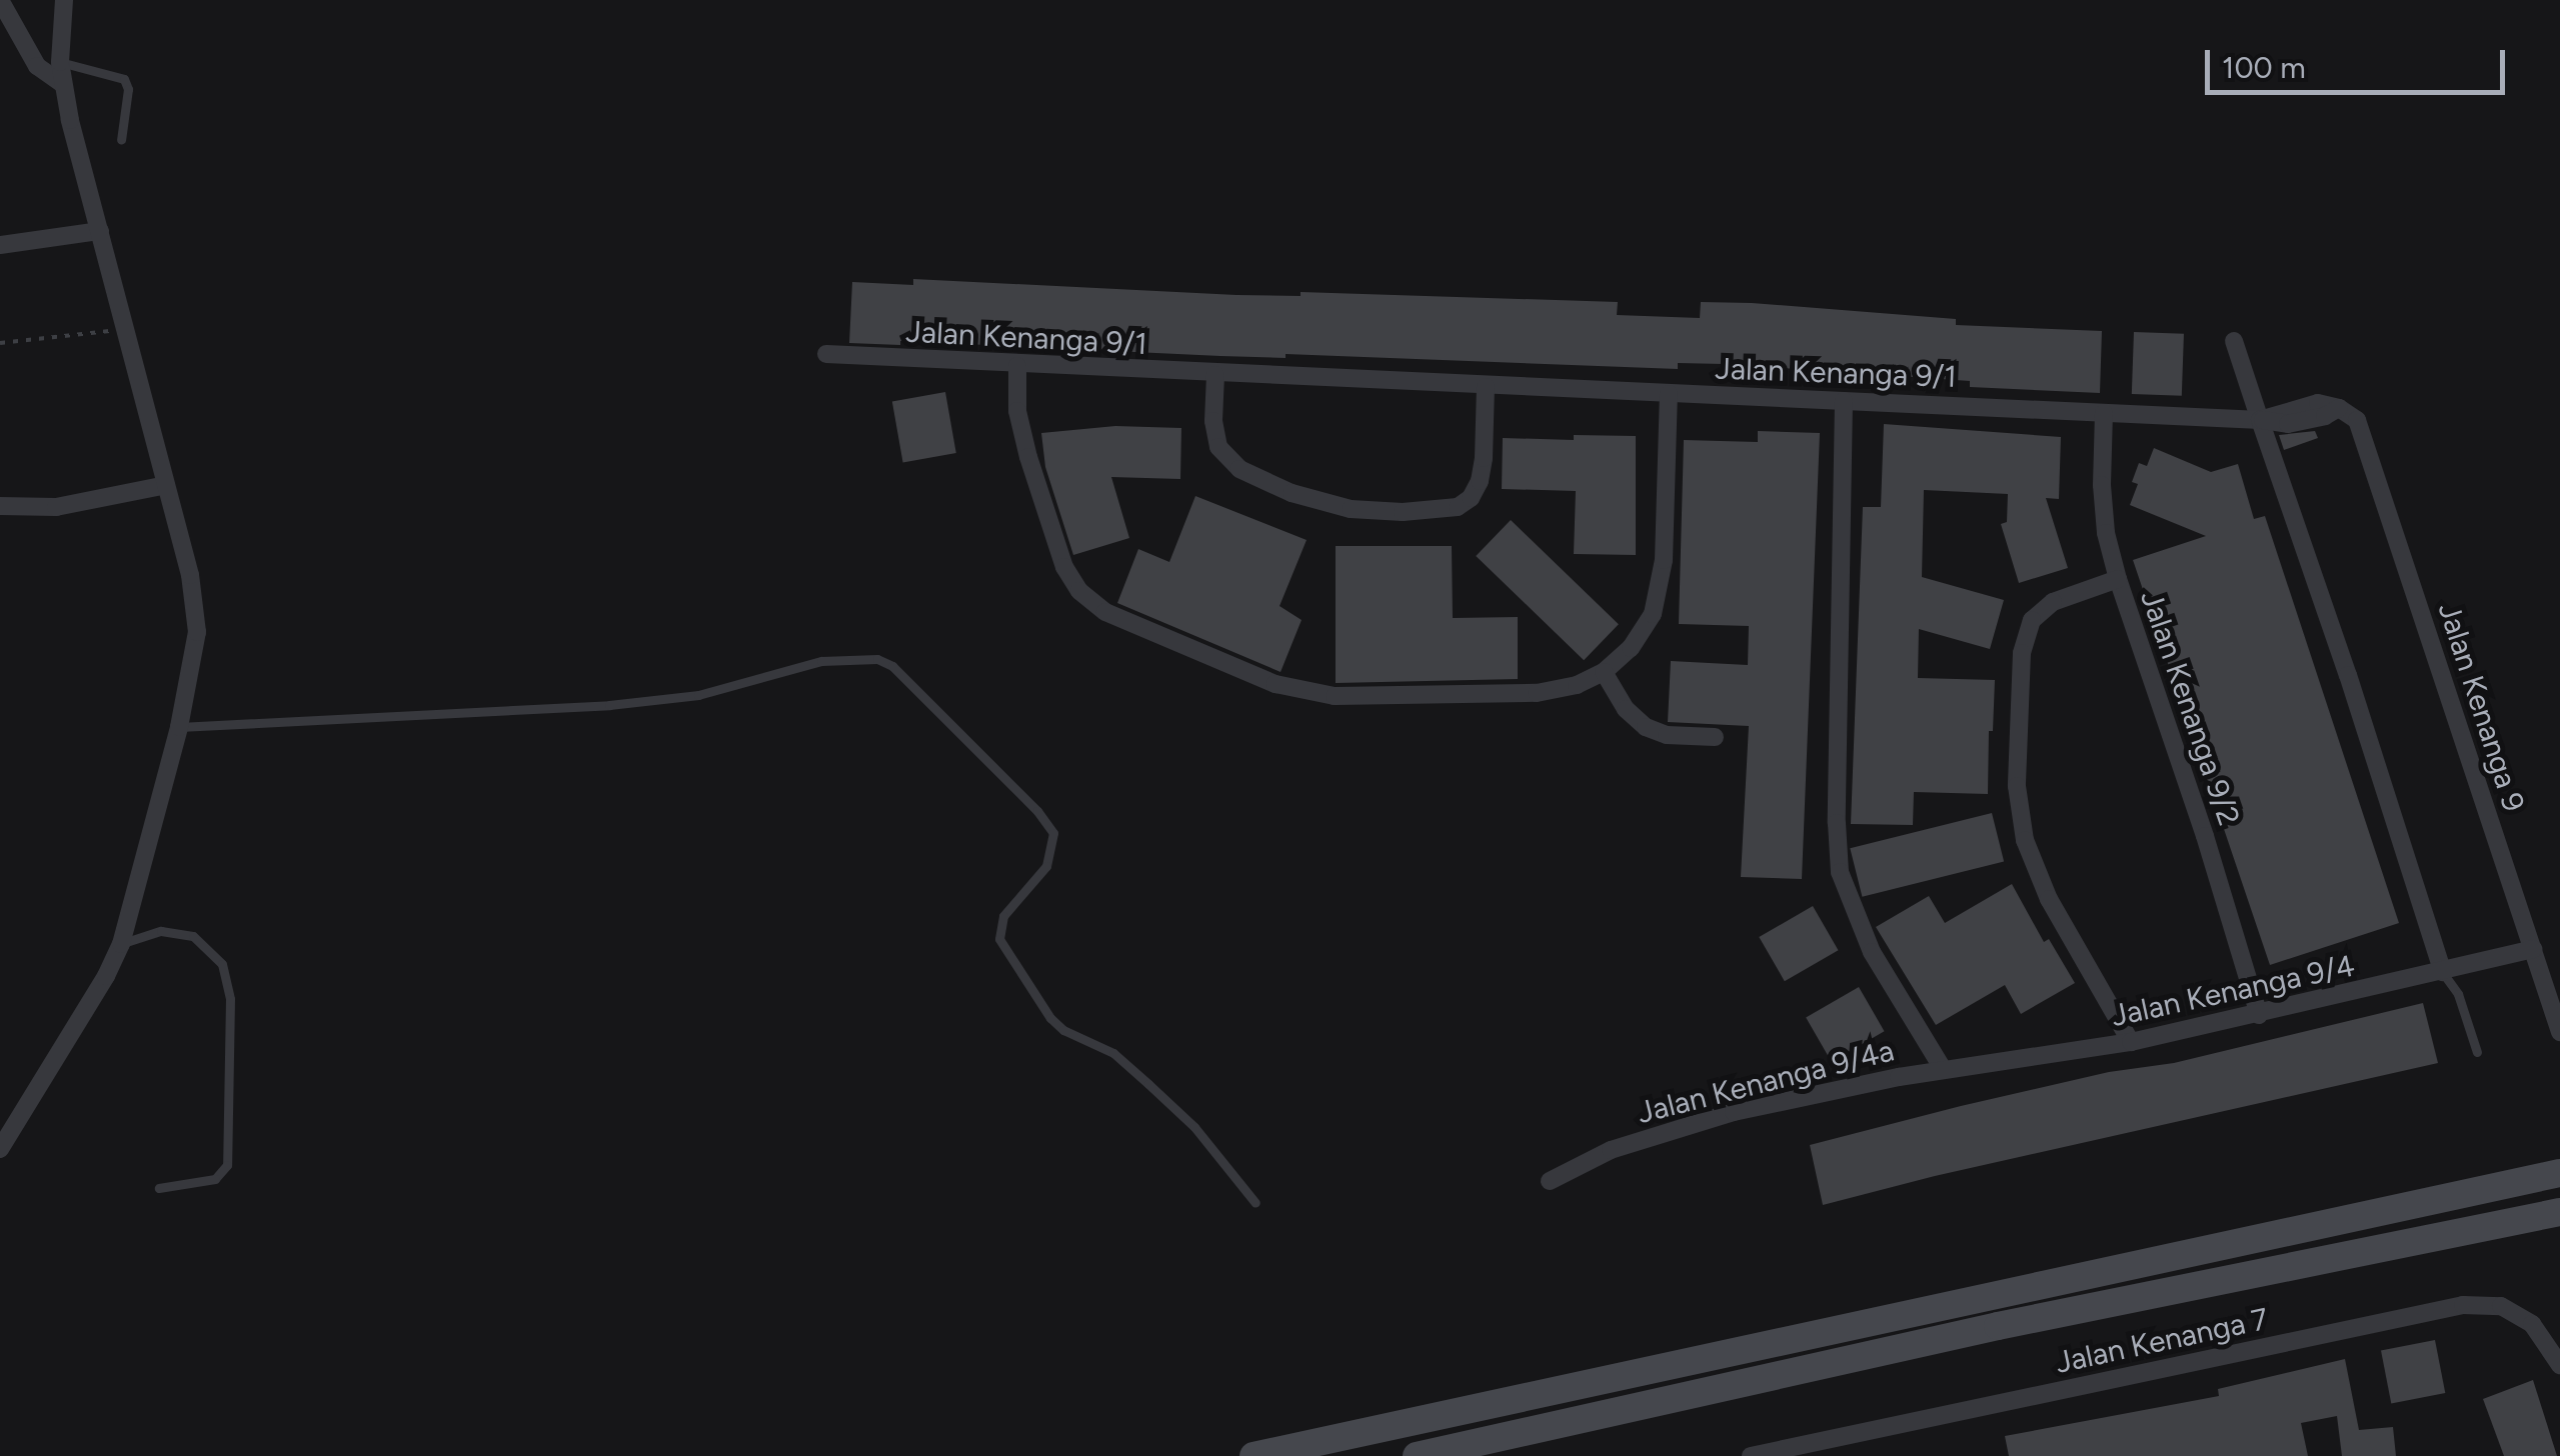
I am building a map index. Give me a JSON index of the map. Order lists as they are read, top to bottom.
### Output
{
  "streets": {
    "street": [
      "Jalan Kenanga 9/1",
      "Jalan Kenanga 9",
      "Jalan Kenanga 9/2",
      "Jalan Kenanga 9/4",
      "Jalan Kenanga 9/4a",
      "Jalan Kenanga 7"
    ]
  },
  "crossings": [
    ["Jalan Kenanga 9/1", "Jalan Kenanga 9"],
    ["Jalan Kenanga 9/1", "Jalan Kenanga 9/2"],
    ["Jalan Kenanga 9", "Jalan Kenanga 9/4"],
    ["Jalan Kenanga 9/2", "Jalan Kenanga 9/4"],
    ["Jalan Kenanga 9/4", "Jalan Kenanga 9/4a"]
  ],
  "scale_bar": "100 m"
}
